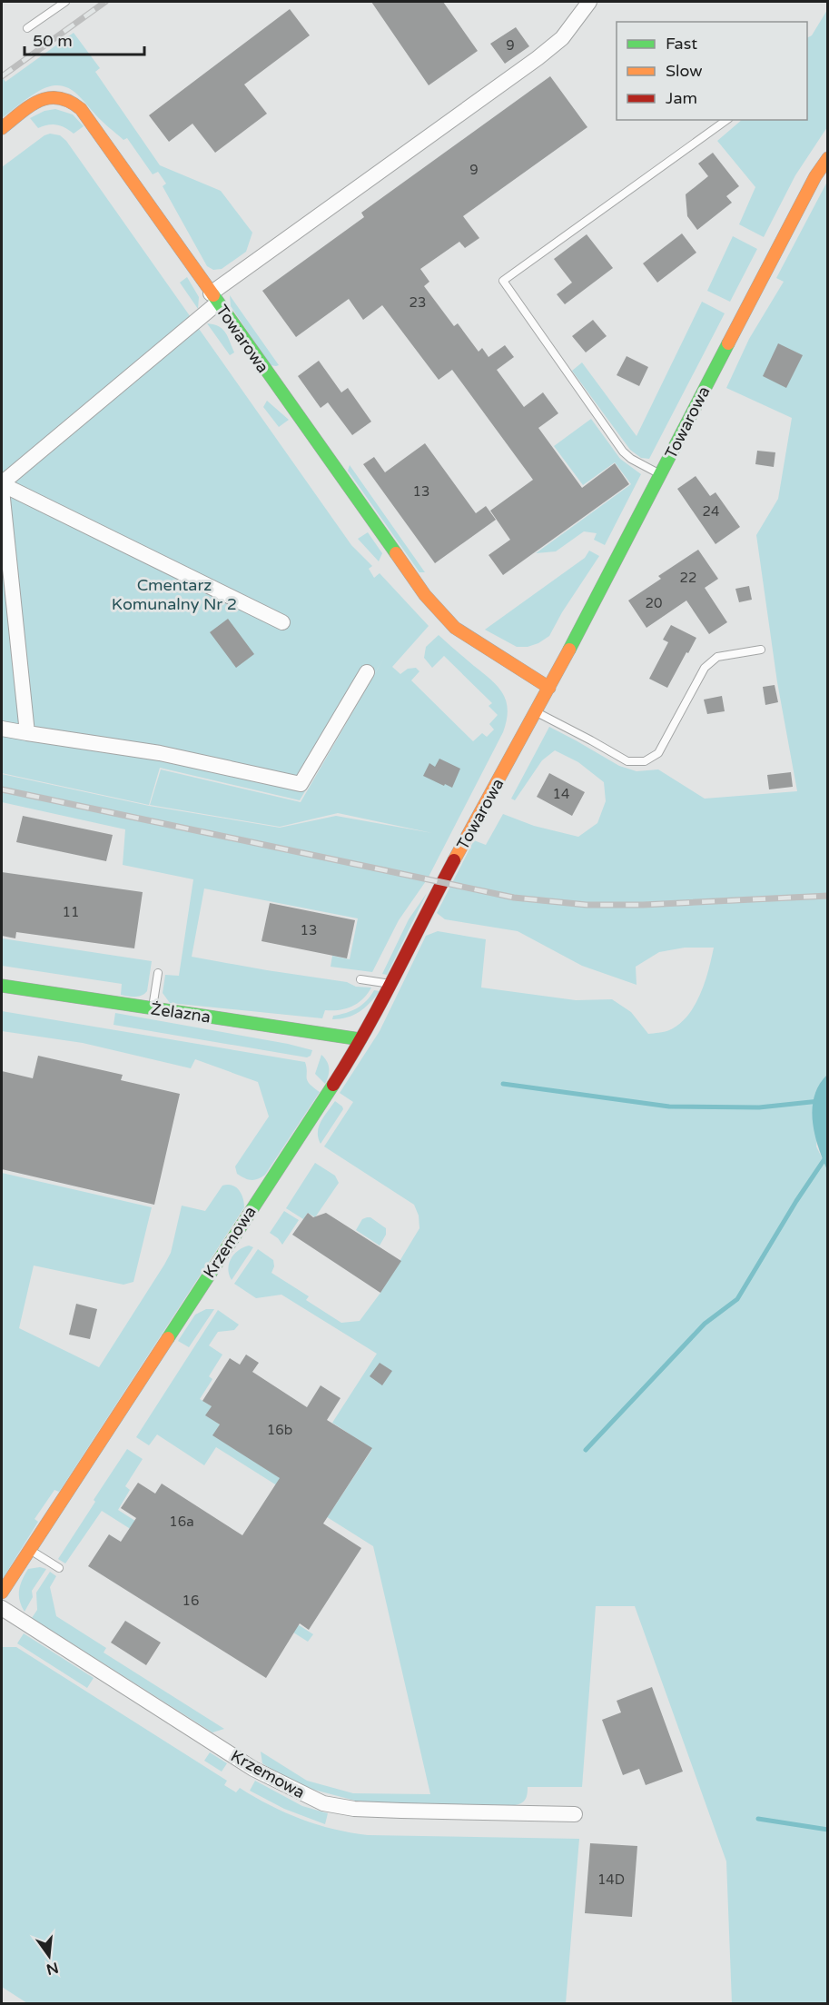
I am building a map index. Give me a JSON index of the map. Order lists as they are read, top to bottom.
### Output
{
  "streets": {
    "street": ["Towarowa", "Żelazna", "Krzemowa"]
  },
  "crossings": [
    ["Towarowa", "Krzemowa"],
    ["Żelazna", "Krzemowa"]
  ],
  "parks": ["Cmentarz Komunalny Nr 2"],
  "house_numbers": [
    "9",
    "9",
    "23",
    "13",
    "24",
    "22",
    "20",
    "14",
    "11",
    "13",
    "16b",
    "16a",
    "16",
    "14D"
  ],
  "legend": ["Fast", "Slow", "Jam"],
  "scale_bar": "50 m",
  "north": "bottom"
}
